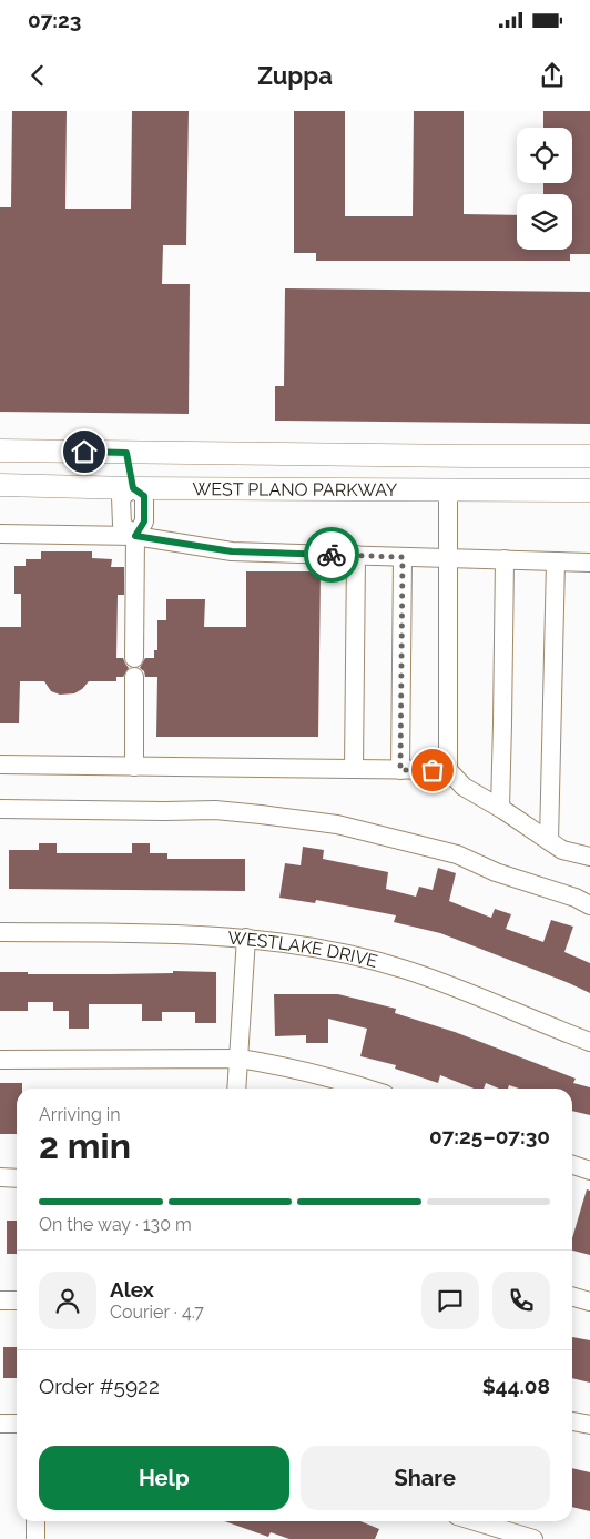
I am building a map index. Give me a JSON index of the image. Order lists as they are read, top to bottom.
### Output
{
  "streets": {
    "main road": ["WEST PLANO PARKWAY"],
    "street": ["WESTLAKE DRIVE"]
  },
  "page": {
    "status": "07:23",
    "header": "Zuppa",
    "heading": ["2 min", "Arriving in", "07:25–07:30"],
    "panel": [
      "Alex",
      "Courier · 4.7",
      "Order #5922",
      "$44.08"
    ],
    "bar": "On the way · 130 m",
    "buttons": ["Help", "Share"]
  }
}
